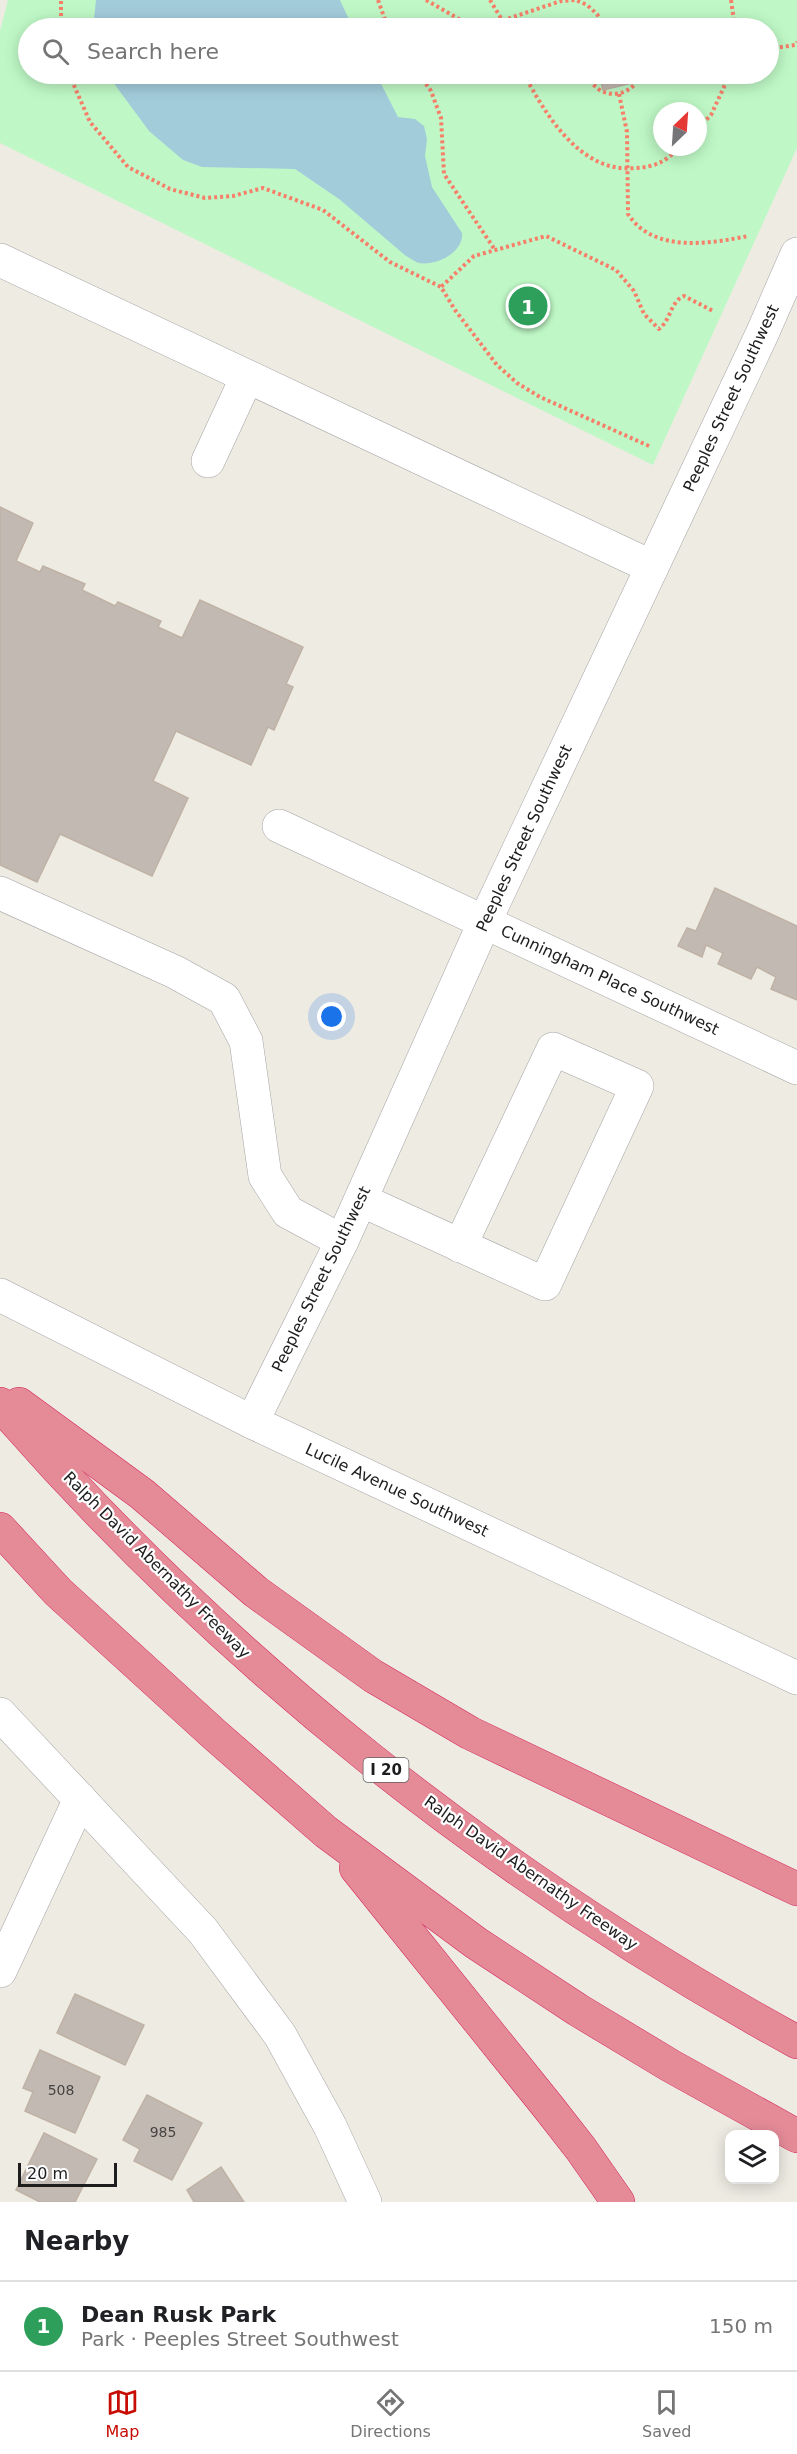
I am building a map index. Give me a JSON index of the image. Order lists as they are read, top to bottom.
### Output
{
  "streets": {
    "highway": ["Ralph David Abernathy Freeway", "I 20"],
    "street": ["Peeples Street Southwest", "Cunningham Place Southwest", "Lucile Avenue Southwest"]
  },
  "crossings": [
    ["Peeples Street Southwest", "Cunningham Place Southwest"],
    ["Peeples Street Southwest", "Lucile Avenue Southwest"]
  ],
  "house_numbers": ["508", "985"],
  "scale_bar": "20 m",
  "north": "top right",
  "page": {
    "search": "Search here",
    "pins": "1",
    "scale": "20 m",
    "heading": "Nearby",
    "list": [
      {
        "mark": "1",
        "name": "Dean Rusk Park",
        "note": "Park · Peeples Street Southwest",
        "value": "150 m"
      }
    ],
    "nav": ["Map", "Directions", "Saved"]
  }
}
